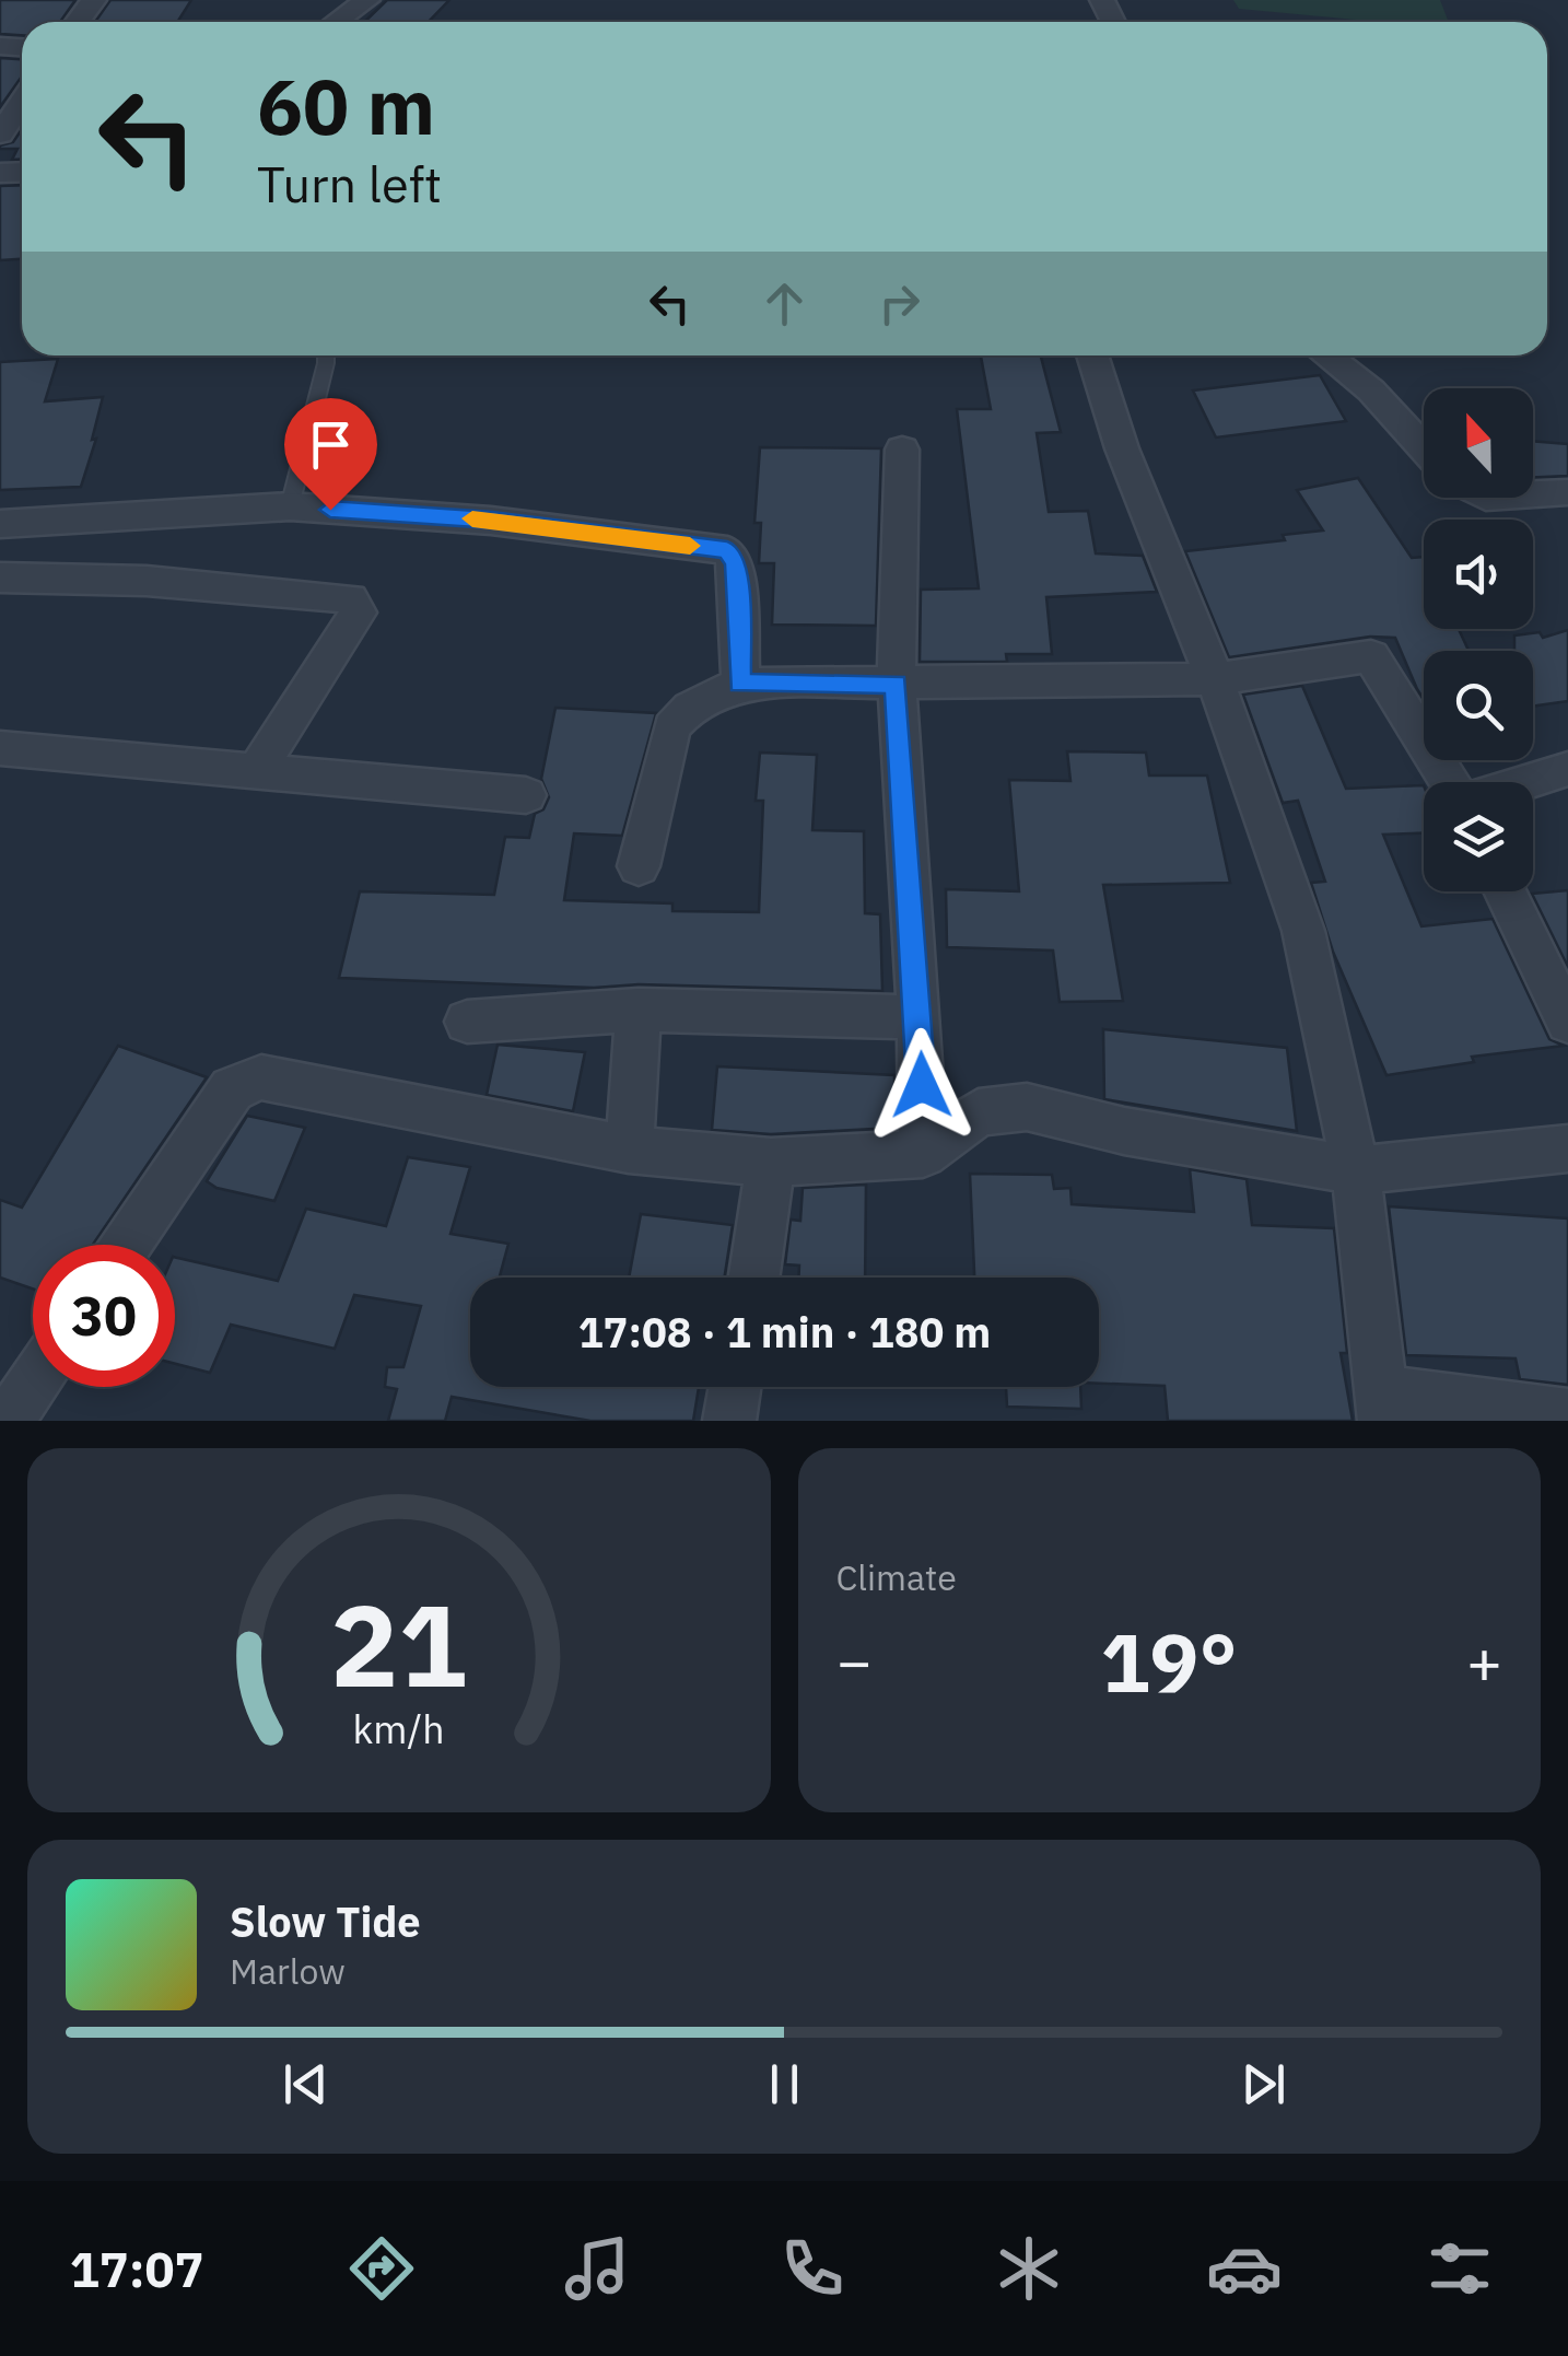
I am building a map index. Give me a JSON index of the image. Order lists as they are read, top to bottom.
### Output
{
  "north": "top",
  "page": {
    "turn": ["60 m", "Turn left"],
    "limit": "30",
    "trip": "17:08 · 1 min · 180 m",
    "tile": "Climate",
    "heat": ["−", "19°", "+"],
    "song": ["Slow Tide", "Marlow"],
    "tabs": "17:07",
    "gauge": ["21", "km/h"]
  }
}
